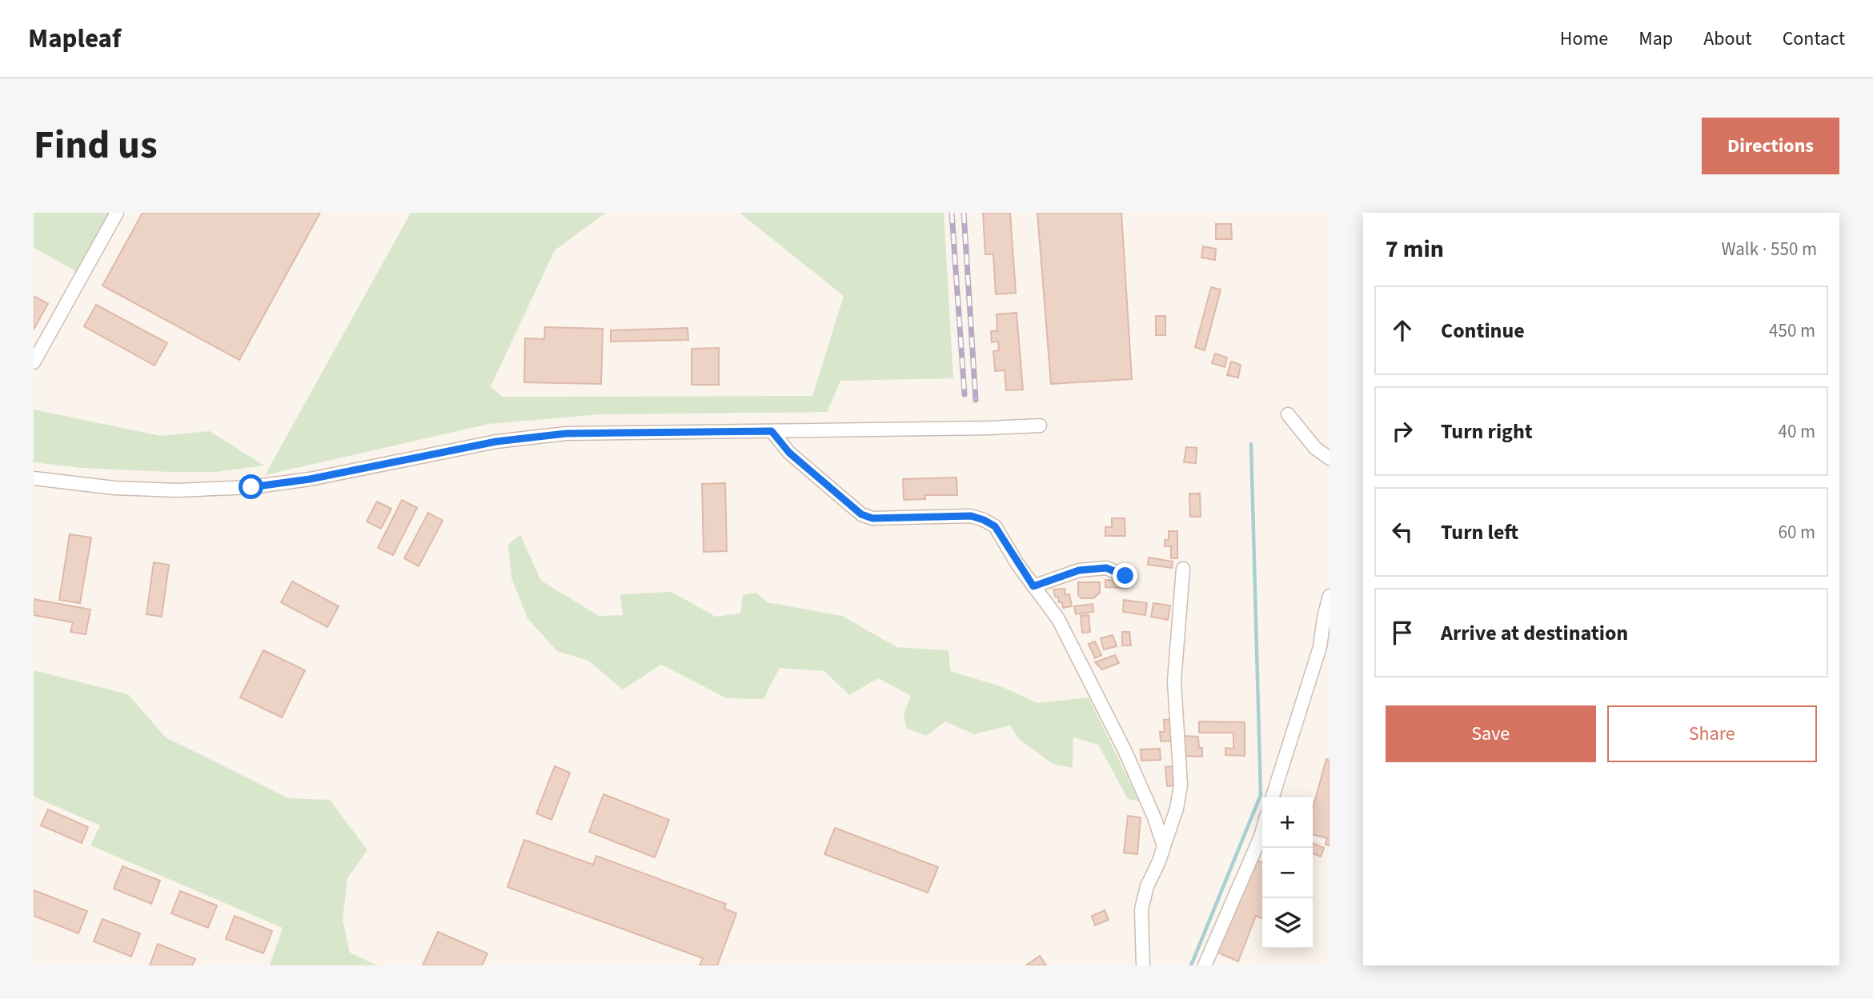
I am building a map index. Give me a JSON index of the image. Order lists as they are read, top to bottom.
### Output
{
  "page": {
    "header": "Mapleaf",
    "nav": [
      "Home",
      "Map",
      "About",
      "Contact"
    ],
    "title": "Find us",
    "buttons": [
      "Directions",
      ["Save", "Share"]
    ],
    "heading": ["7 min", "Walk · 550 m"],
    "list": [
      ["Continue", "450 m"],
      ["Turn right", "40 m"],
      ["Turn left", "60 m"],
      "Arrive at destination"
    ],
    "map_buttons": ["+", "−"]
  }
}
